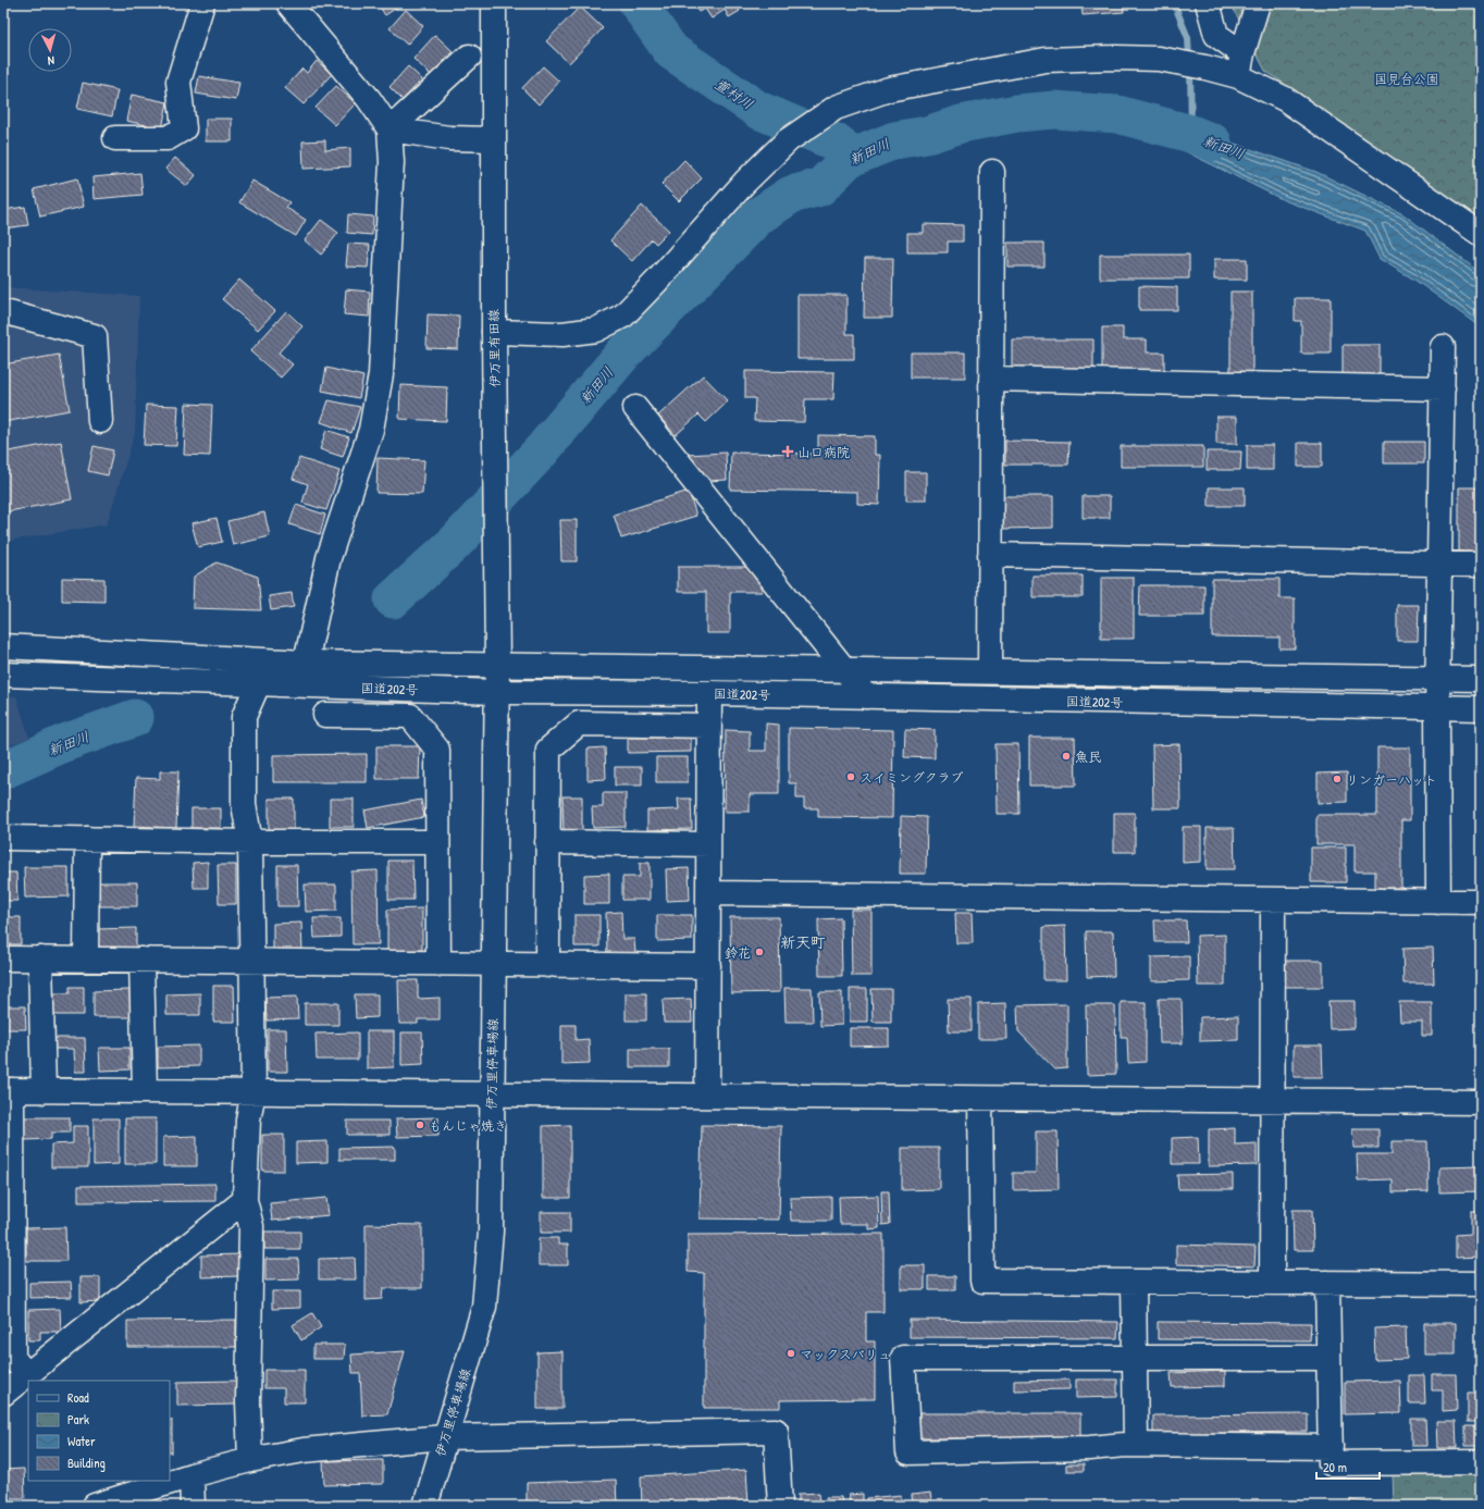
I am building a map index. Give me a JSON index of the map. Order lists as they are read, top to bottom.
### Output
{
  "streets": {
    "main road": ["伊万里有田線", "国道202号", "伊万里停車場線"]
  },
  "crossings": [
    ["伊万里有田線", "国道202号"],
    ["伊万里有田線", "伊万里停車場線"],
    ["国道202号", "伊万里停車場線"]
  ],
  "districts": ["新天町"],
  "water": ["萱村川", "新田川"],
  "parks": ["国見台公園"],
  "places": {
    "health": ["山口病院"],
    "other": [
      "魚民",
      "スイミングクラブ",
      "リンガーハット",
      "鈴花",
      "もんじゃ焼き",
      "マックスバリュ"
    ]
  },
  "legend": [
    "Road",
    "Park",
    "Water",
    "Building"
  ],
  "scale_bar": "20 m",
  "north": "bottom"
}
